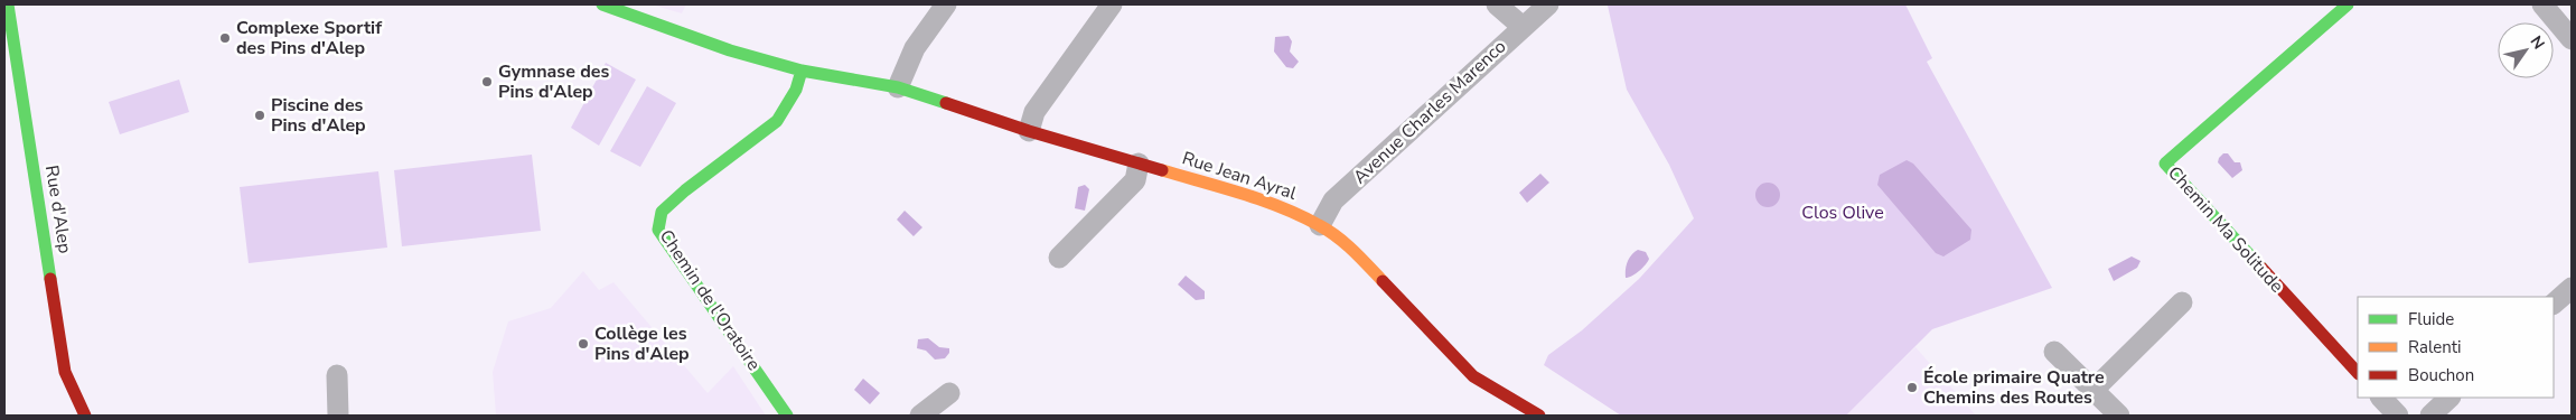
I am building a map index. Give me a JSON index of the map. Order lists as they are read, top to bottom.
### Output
{
  "streets": {
    "street": [
      "Avenue Charles Marenco",
      "Rue Jean Ayral",
      "Rue d'Alep",
      "Chemin Ma Solitude",
      "Chemin de l'Oratoire"
    ]
  },
  "crossings": [
    ["Avenue Charles Marenco", "Rue Jean Ayral"],
    ["Rue Jean Ayral", "Chemin de l'Oratoire"]
  ],
  "parks": ["Clos Olive"],
  "places": [
    "Complexe Sportif des Pins d'Alep",
    "Gymnase des Pins d'Alep",
    "Piscine des Pins d'Alep",
    "Collège les Pins d'Alep",
    "École primaire Quatre Chemins des Routes"
  ],
  "legend": ["Fluide", "Ralenti", "Bouchon"],
  "north": "top right"
}
